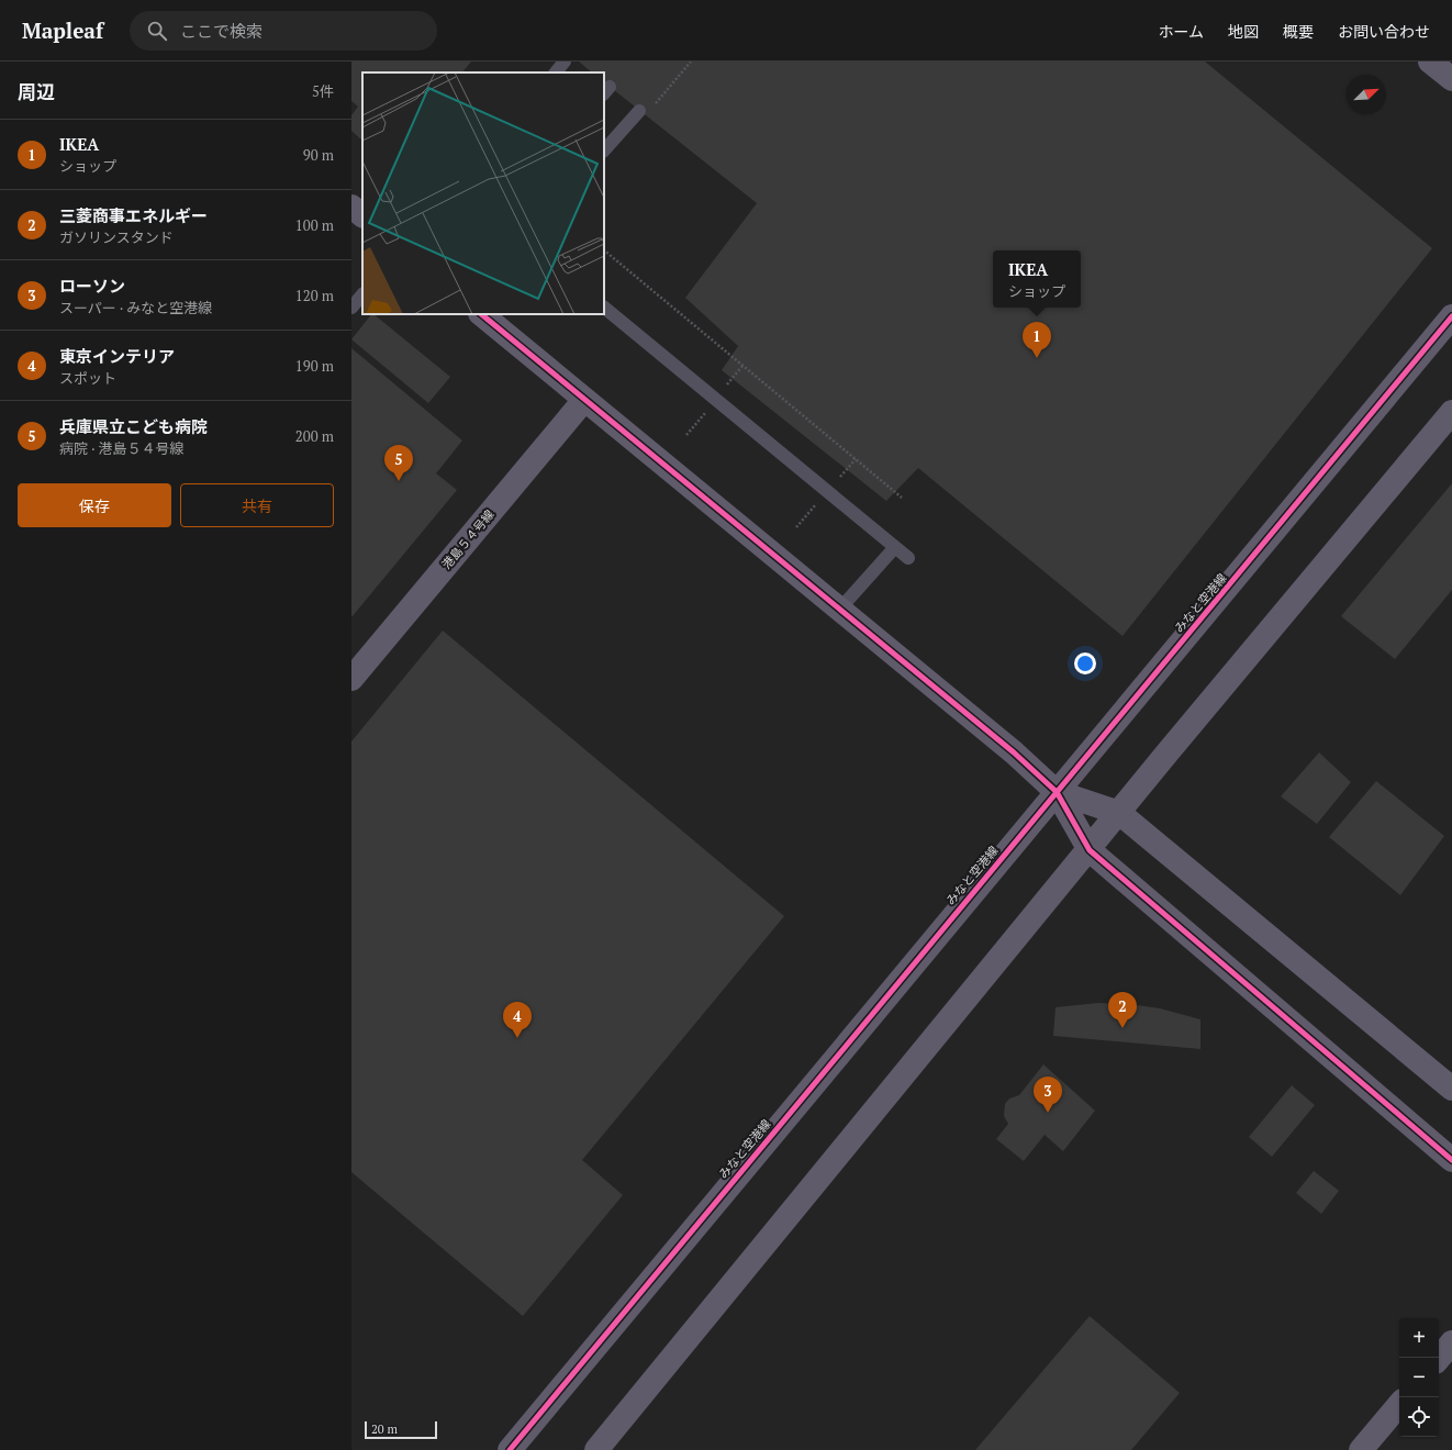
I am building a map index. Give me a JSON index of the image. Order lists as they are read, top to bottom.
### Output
{
  "streets": {
    "street": ["港島５４号線", "みなと空港線"]
  },
  "scale_bar": "20 m",
  "north": "top right",
  "page": {
    "header": "Mapleaf",
    "search": "ここで検索",
    "nav": [
      "ホーム",
      "地図",
      "概要",
      "お問い合わせ"
    ],
    "heading": ["周辺", "5件"],
    "list": [
      {
        "mark": "1",
        "name": "IKEA",
        "note": "ショップ",
        "value": "90 m"
      },
      {
        "mark": "2",
        "name": "三菱商事エネルギー",
        "note": "ガソリンスタンド",
        "value": "100 m"
      },
      {
        "mark": "3",
        "name": "ローソン",
        "note": "スーパー · みなと空港線",
        "value": "120 m"
      },
      {
        "mark": "4",
        "name": "東京インテリア",
        "note": "スポット",
        "value": "190 m"
      },
      {
        "mark": "5",
        "name": "兵庫県立こども病院",
        "note": "病院 · 港島５４号線",
        "value": "200 m"
      }
    ],
    "popup": ["IKEA", "ショップ"],
    "pins": [
      "1",
      "5",
      "2",
      "4",
      "3"
    ],
    "buttons": ["保存", "共有"],
    "map_buttons": ["+", "−"],
    "scale": "20 m"
  }
}
